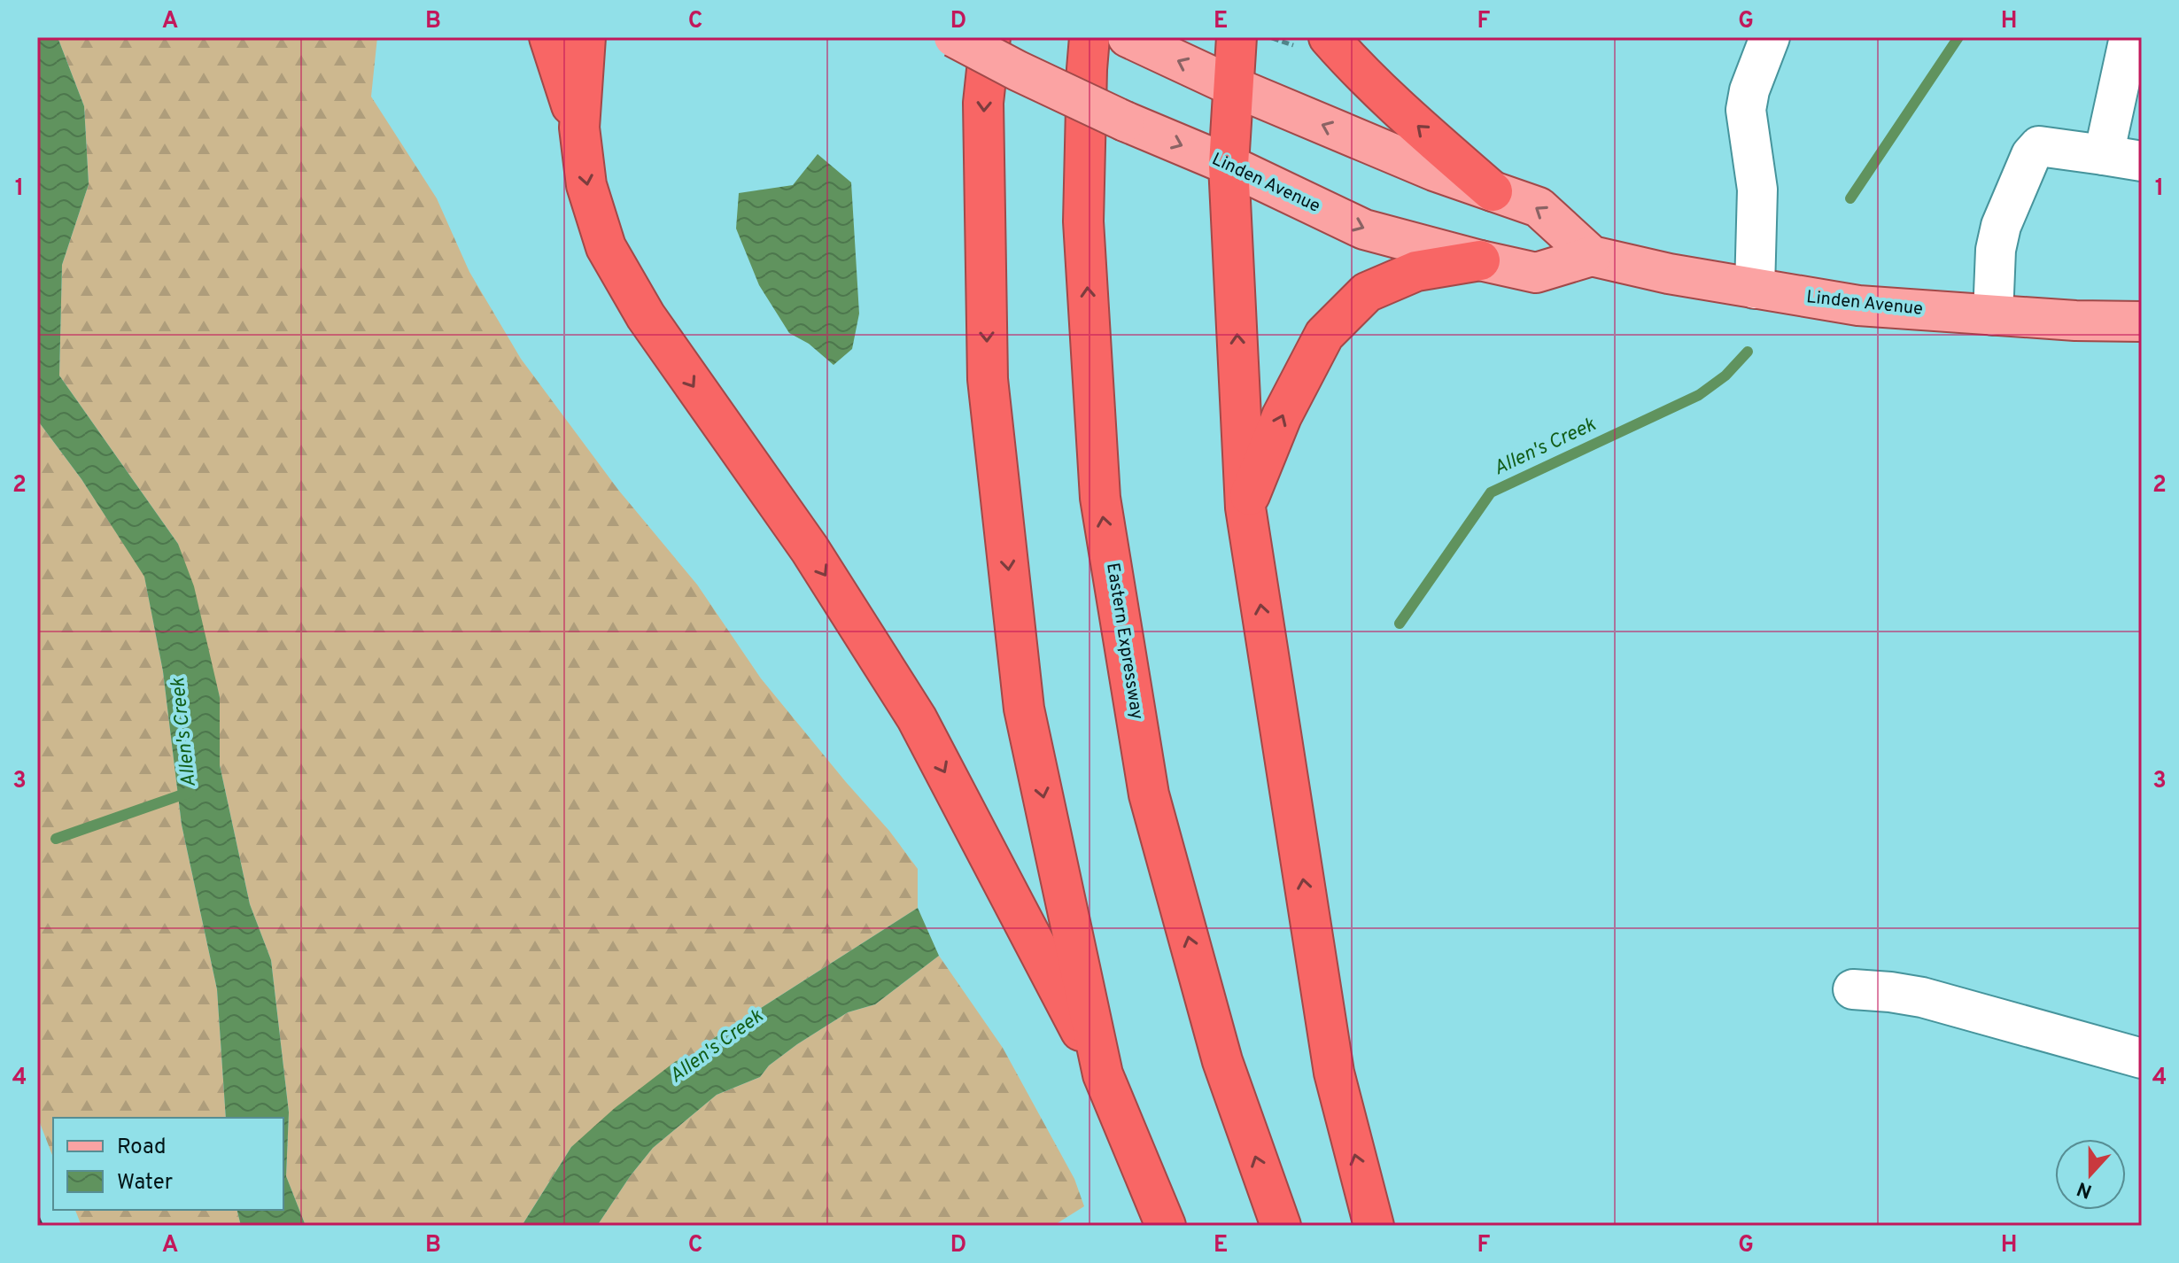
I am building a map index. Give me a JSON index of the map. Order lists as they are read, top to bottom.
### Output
{
  "streets": {
    "highway": ["Eastern Expressway"],
    "main road": ["Linden Avenue"]
  },
  "water": ["Allen's Creek"],
  "legend": ["Road", "Water"],
  "north": "bottom",
  "grid": {
    "columns": [
      "A",
      "B",
      "C",
      "D",
      "E",
      "F",
      "G",
      "H"
    ],
    "rows": [
      "1",
      "2",
      "3",
      "4"
    ]
  }
}
